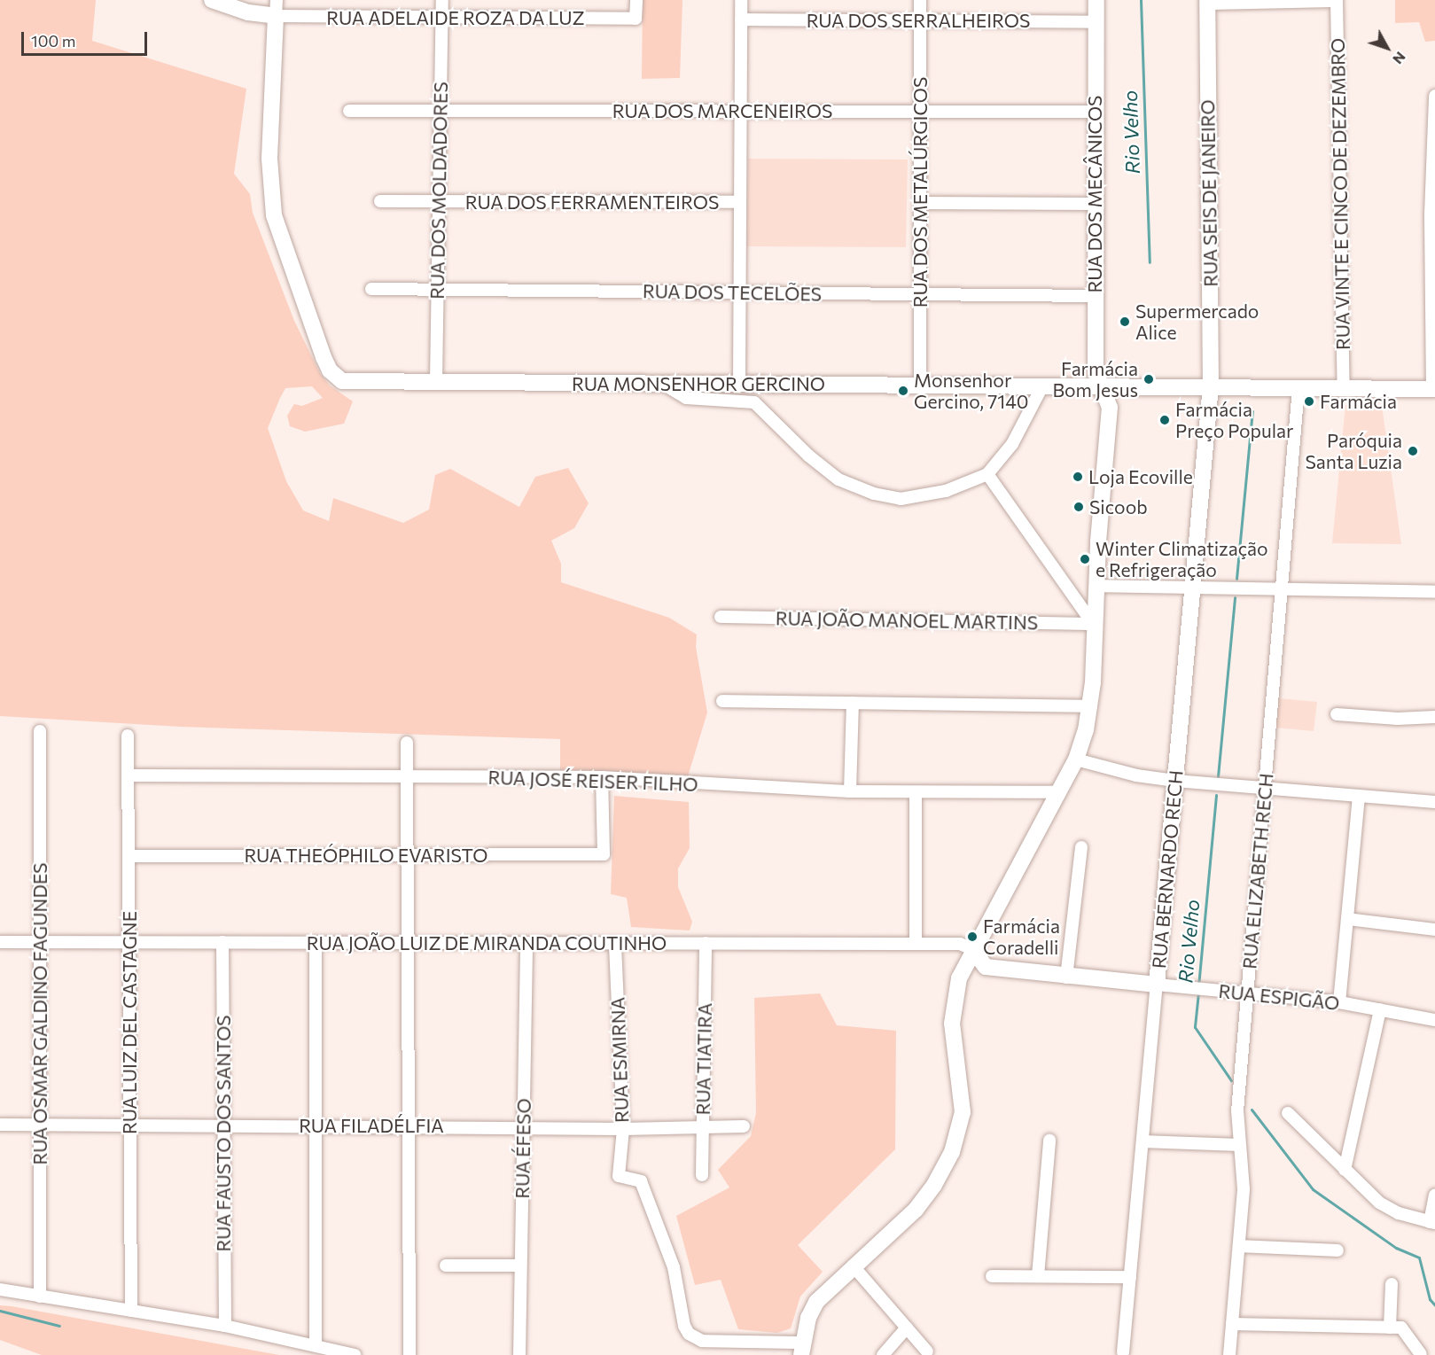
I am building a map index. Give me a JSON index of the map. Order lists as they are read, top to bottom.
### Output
{
  "streets": {
    "main road": [
      "RUA SEIS DE JANEIRO",
      "RUA DOS MECÂNICOS",
      "RUA MONSENHOR GERCINO",
      "RUA BERNARDO RECH",
      "RUA ESPIGÃO"
    ],
    "street": [
      "RUA ADELAIDE ROZA DA LUZ",
      "RUA DOS SERRALHEIROS",
      "RUA DOS MARCENEIROS",
      "RUA DOS MOLDADORES",
      "RUA DOS METALÚRGICOS",
      "RUA VINTE E CINCO DE DEZEMBRO",
      "RUA DOS FERRAMENTEIROS",
      "RUA DOS TECELÕES",
      "RUA JOÃO MANOEL MARTINS",
      "RUA JOSÉ REISER FILHO",
      "RUA THEÓPHILO EVARISTO",
      "RUA ELIZABETH RECH",
      "RUA JOÃO LUIZ DE MIRANDA COUTINHO",
      "RUA OSMAR GALDINO FAGUNDES",
      "RUA LUIZ DEL CASTAGNE",
      "RUA TIATIRA",
      "RUA ESMIRNA",
      "RUA FILADÉLFIA",
      "RUA FAUSTO DOS SANTOS",
      "RUA ÉFESO"
    ]
  },
  "crossings": [
    ["RUA ADELAIDE ROZA DA LUZ", "RUA DOS MOLDADORES"],
    ["RUA ADELAIDE ROZA DA LUZ", "RUA MONSENHOR GERCINO"],
    ["RUA DOS SERRALHEIROS", "RUA DOS METALÚRGICOS"],
    ["RUA DOS SERRALHEIROS", "RUA DOS MECÂNICOS"],
    ["RUA DOS MARCENEIROS", "RUA DOS MOLDADORES"],
    ["RUA DOS MARCENEIROS", "RUA DOS METALÚRGICOS"],
    ["RUA DOS MARCENEIROS", "RUA DOS MECÂNICOS"],
    ["RUA DOS MOLDADORES", "RUA DOS FERRAMENTEIROS"],
    ["RUA DOS MOLDADORES", "RUA DOS TECELÕES"],
    ["RUA DOS MOLDADORES", "RUA MONSENHOR GERCINO"],
    ["RUA DOS METALÚRGICOS", "RUA DOS TECELÕES"],
    ["RUA DOS METALÚRGICOS", "RUA MONSENHOR GERCINO"],
    ["RUA SEIS DE JANEIRO", "RUA MONSENHOR GERCINO"],
    ["RUA SEIS DE JANEIRO", "RUA BERNARDO RECH"],
    ["RUA DOS MECÂNICOS", "RUA DOS TECELÕES"],
    ["RUA DOS MECÂNICOS", "RUA MONSENHOR GERCINO"],
    ["RUA DOS MECÂNICOS", "RUA JOÃO MANOEL MARTINS"],
    ["RUA DOS MECÂNICOS", "RUA JOSÉ REISER FILHO"],
    ["RUA DOS MECÂNICOS", "RUA JOÃO LUIZ DE MIRANDA COUTINHO"],
    ["RUA DOS MECÂNICOS", "RUA ESMIRNA"],
    ["RUA VINTE E CINCO DE DEZEMBRO", "RUA MONSENHOR GERCINO"],
    ["RUA MONSENHOR GERCINO", "RUA BERNARDO RECH"],
    ["RUA MONSENHOR GERCINO", "RUA ELIZABETH RECH"],
    ["RUA JOSÉ REISER FILHO", "RUA THEÓPHILO EVARISTO"],
    ["RUA JOSÉ REISER FILHO", "RUA LUIZ DEL CASTAGNE"],
    ["RUA THEÓPHILO EVARISTO", "RUA LUIZ DEL CASTAGNE"],
    ["RUA BERNARDO RECH", "RUA ESPIGÃO"],
    ["RUA ELIZABETH RECH", "RUA ESPIGÃO"],
    ["RUA JOÃO LUIZ DE MIRANDA COUTINHO", "RUA OSMAR GALDINO FAGUNDES"],
    ["RUA JOÃO LUIZ DE MIRANDA COUTINHO", "RUA LUIZ DEL CASTAGNE"],
    ["RUA JOÃO LUIZ DE MIRANDA COUTINHO", "RUA TIATIRA"],
    ["RUA JOÃO LUIZ DE MIRANDA COUTINHO", "RUA ESMIRNA"],
    ["RUA JOÃO LUIZ DE MIRANDA COUTINHO", "RUA FAUSTO DOS SANTOS"],
    ["RUA JOÃO LUIZ DE MIRANDA COUTINHO", "RUA ÉFESO"],
    ["RUA OSMAR GALDINO FAGUNDES", "RUA FILADÉLFIA"],
    ["RUA LUIZ DEL CASTAGNE", "RUA FILADÉLFIA"],
    ["RUA TIATIRA", "RUA FILADÉLFIA"],
    ["RUA ESMIRNA", "RUA FILADÉLFIA"],
    ["RUA FILADÉLFIA", "RUA FAUSTO DOS SANTOS"],
    ["RUA FILADÉLFIA", "RUA ÉFESO"]
  ],
  "water": ["Rio Velho"],
  "places": [
    "Supermercado Alice",
    "Farmácia Bom Jesus",
    "Monsenhor Gercino, 7140",
    "Farmácia",
    "Farmácia Preço Popular",
    "Paróquia Santa Luzia",
    "Loja Ecoville",
    "Sicoob",
    "Winter Climatização e Refrigeração",
    "Farmácia Coradelli"
  ],
  "scale_bar": "100 m",
  "north": "bottom right"
}
